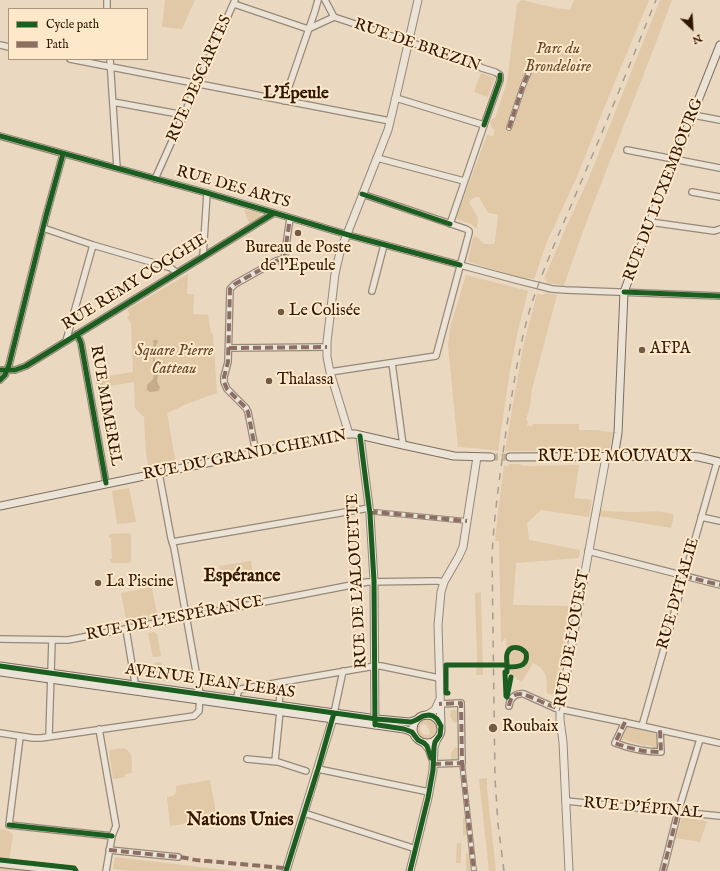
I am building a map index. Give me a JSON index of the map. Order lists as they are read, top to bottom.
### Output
{
  "streets": {
    "street": [
      "RUE DE BREZIN",
      "RUE DESCARTES",
      "RUE DES ARTS",
      "RUE DU LUXEMBOURG",
      "RUE REMY COGGHE",
      "RUE MIMEREL",
      "RUE DU GRAND CHEMIN",
      "RUE DE MOUVAUX",
      "RUE DE L'ALOUETTE",
      "RUE D'ITALIE",
      "RUE DE L'ESPÉRANCE",
      "RUE DE L'OUEST",
      "AVENUE JEAN LEBAS",
      "RUE D'ÉPINAL"
    ]
  },
  "crossings": [
    ["RUE DESCARTES", "RUE DES ARTS"],
    ["RUE DES ARTS", "RUE DU LUXEMBOURG"],
    ["RUE DES ARTS", "RUE REMY COGGHE"],
    ["RUE DU LUXEMBOURG", "RUE DE MOUVAUX"],
    ["RUE REMY COGGHE", "RUE MIMEREL"],
    ["RUE MIMEREL", "RUE DU GRAND CHEMIN"],
    ["RUE DU GRAND CHEMIN", "RUE DE L'ALOUETTE"],
    ["RUE DE MOUVAUX", "RUE D'ITALIE"],
    ["RUE DE MOUVAUX", "RUE DE L'OUEST"],
    ["RUE DE L'ALOUETTE", "RUE DE L'ESPÉRANCE"],
    ["RUE DE L'ALOUETTE", "AVENUE JEAN LEBAS"],
    ["RUE DE L'OUEST", "RUE D'ÉPINAL"]
  ],
  "districts": ["L'Épeule", "Espérance", "Nations Unies"],
  "parks": ["Parc du Brondeloire", "Square Pierre Catteau"],
  "places": [
    "Bureau de Poste de l'Epeule",
    "Le Colisée",
    "AFPA",
    "Thalassa",
    "La Piscine",
    "Roubaix"
  ],
  "legend": ["Cycle path", "Path"],
  "north": "bottom right"
}
